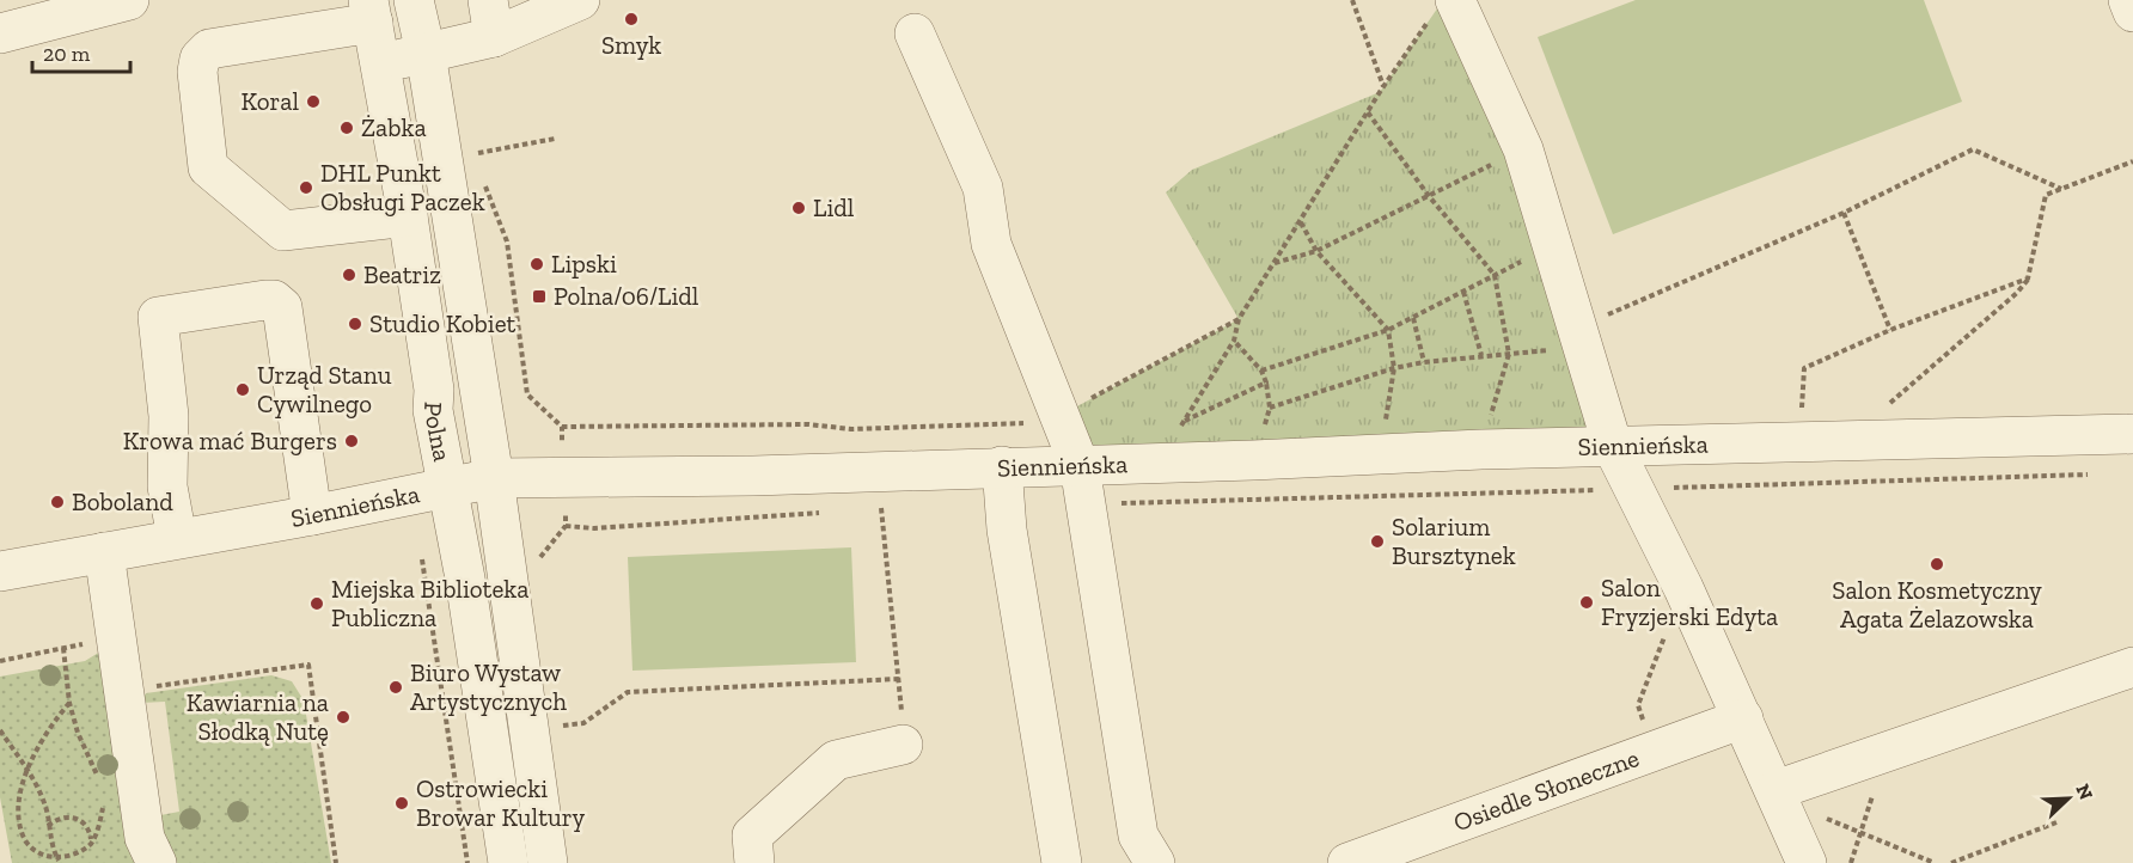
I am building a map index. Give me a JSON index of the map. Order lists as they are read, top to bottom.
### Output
{
  "streets": {
    "street": ["Polna", "Siennieńska", "Osiedle Słoneczne"]
  },
  "crossings": [
    ["Polna", "Siennieńska"]
  ],
  "places": {
    "other": [
      "Smyk",
      "Koral",
      "Żabka",
      "DHL Punkt Obsługi Paczek",
      "Lidl",
      "Lipski",
      "Beatriz",
      "Studio Kobiet",
      "Urząd Stanu Cywilnego",
      "Krowa mać Burgers",
      "Boboland",
      "Solarium Bursztynek",
      "Salon Kosmetyczny Agata Żelazowska",
      "Salon Fryzjerski Edyta",
      "Miejska Biblioteka Publiczna",
      "Biuro Wystaw Artystycznych",
      "Kawiarnia na Słodką Nutę",
      "Ostrowiecki Browar Kultury"
    ],
    "transit": ["Polna/06/Lidl"]
  },
  "scale_bar": "20 m",
  "north": "top right"
}
